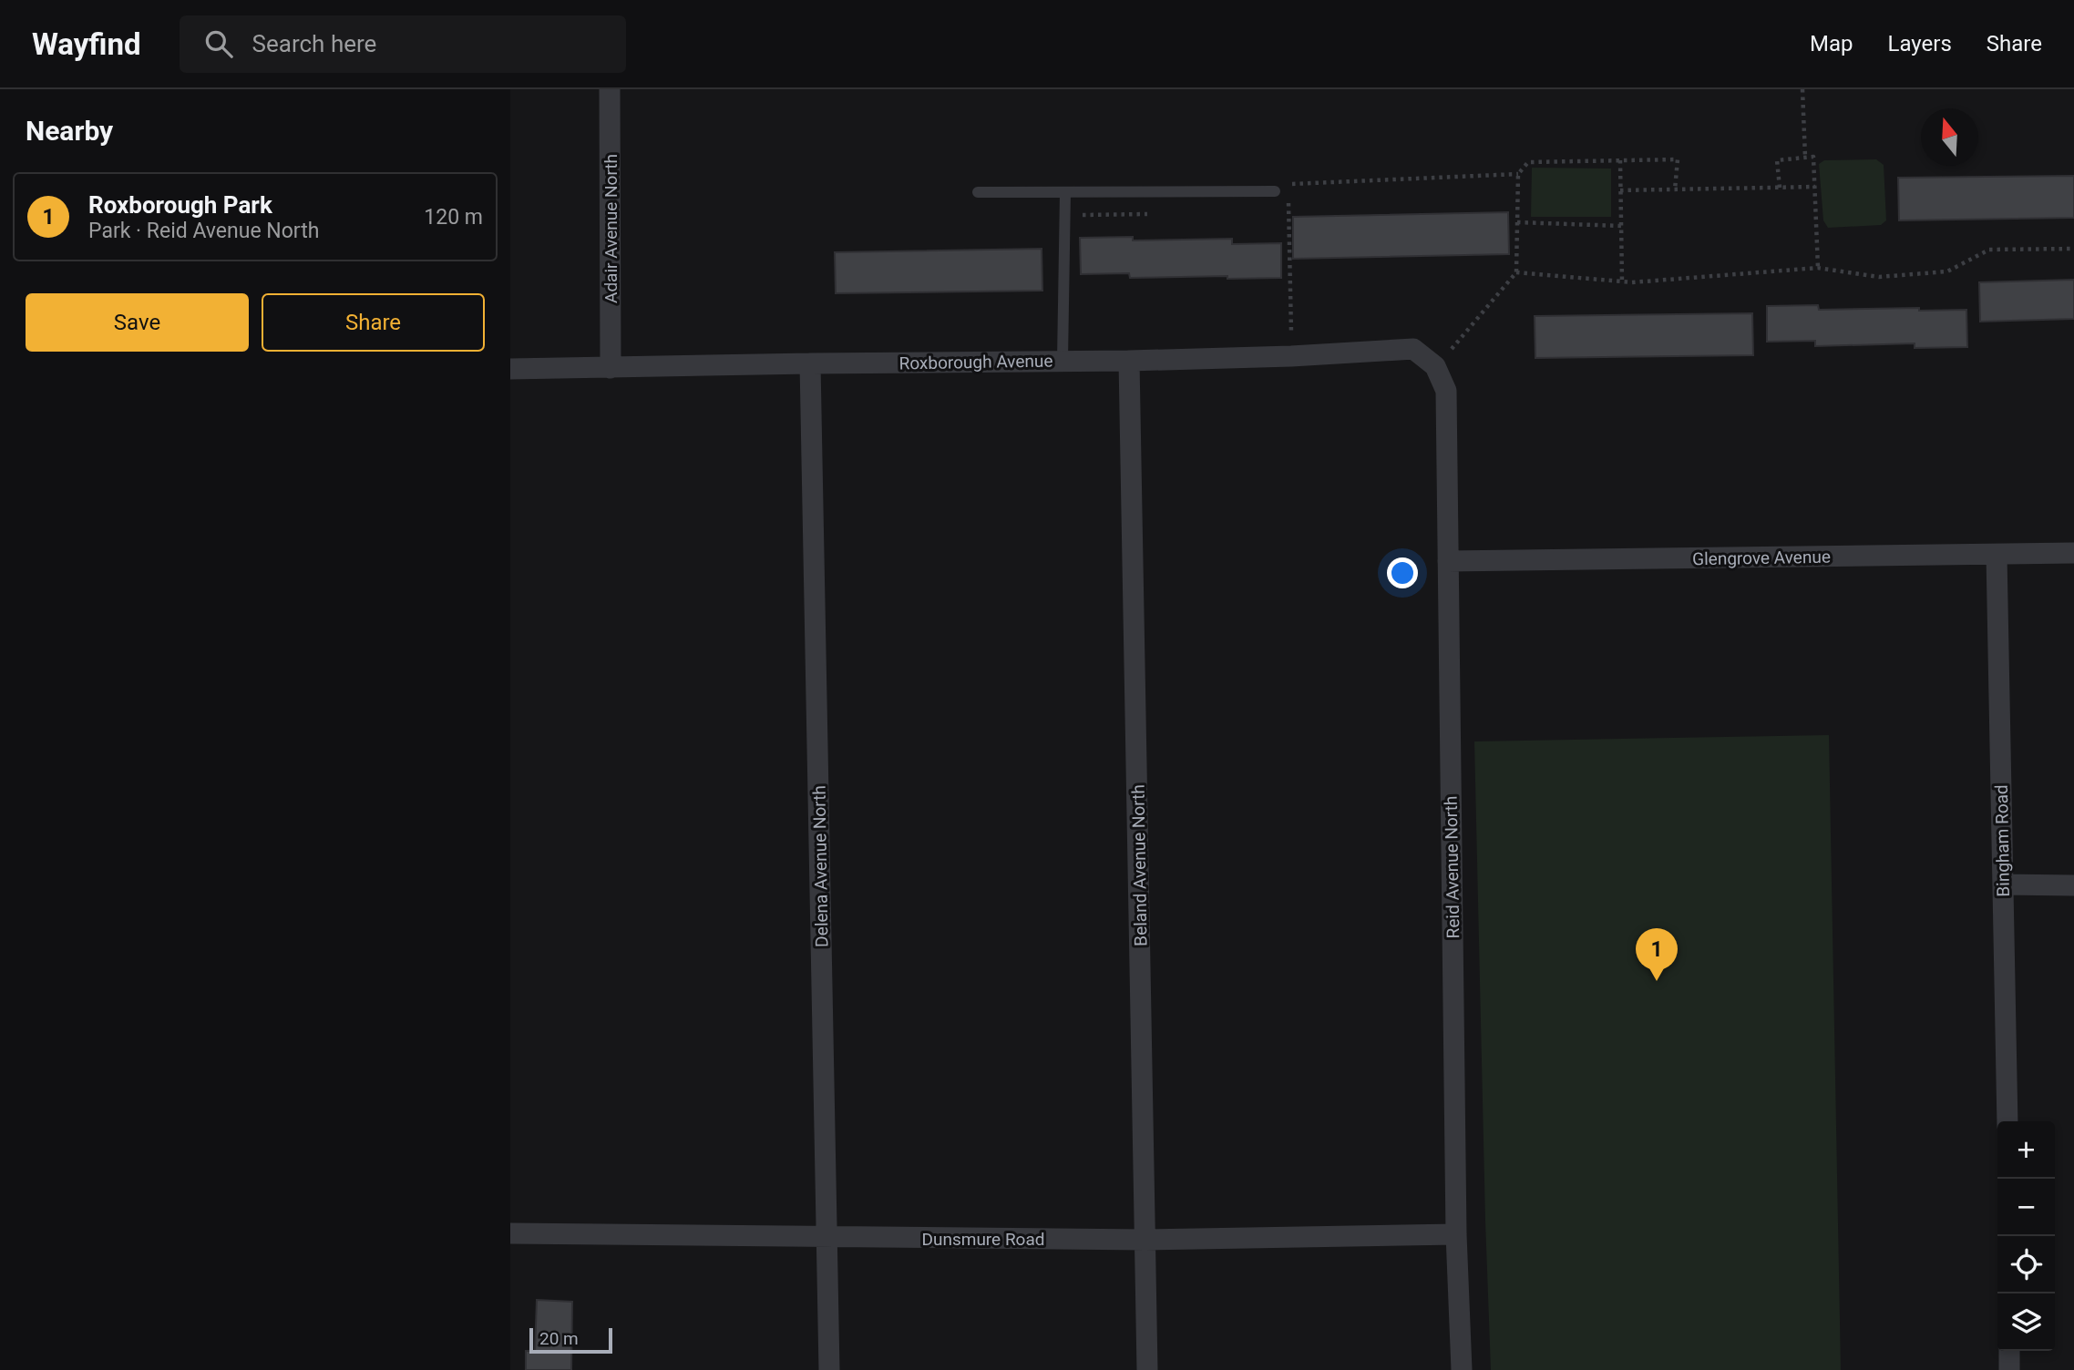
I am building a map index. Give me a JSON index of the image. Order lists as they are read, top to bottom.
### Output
{
  "streets": {
    "street": [
      "Adair Avenue North",
      "Roxborough Avenue",
      "Glengrove Avenue",
      "Bingham Road",
      "Beland Avenue North",
      "Delena Avenue North",
      "Reid Avenue North",
      "Dunsmure Road"
    ]
  },
  "crossings": [
    ["Adair Avenue North", "Roxborough Avenue"],
    ["Roxborough Avenue", "Beland Avenue North"],
    ["Roxborough Avenue", "Delena Avenue North"],
    ["Roxborough Avenue", "Reid Avenue North"],
    ["Glengrove Avenue", "Bingham Road"],
    ["Glengrove Avenue", "Reid Avenue North"],
    ["Beland Avenue North", "Dunsmure Road"],
    ["Delena Avenue North", "Dunsmure Road"],
    ["Reid Avenue North", "Dunsmure Road"]
  ],
  "scale_bar": "20 m",
  "north": "top",
  "page": {
    "header": "Wayfind",
    "search": "Search here",
    "nav": ["Map", "Layers", "Share"],
    "heading": "Nearby",
    "list": [
      {
        "mark": "1",
        "name": "Roxborough Park",
        "note": "Park · Reid Avenue North",
        "value": "120 m"
      }
    ],
    "buttons": ["Save", "Share"],
    "pins": "1",
    "map_buttons": ["+", "−"],
    "scale": "20 m"
  }
}
